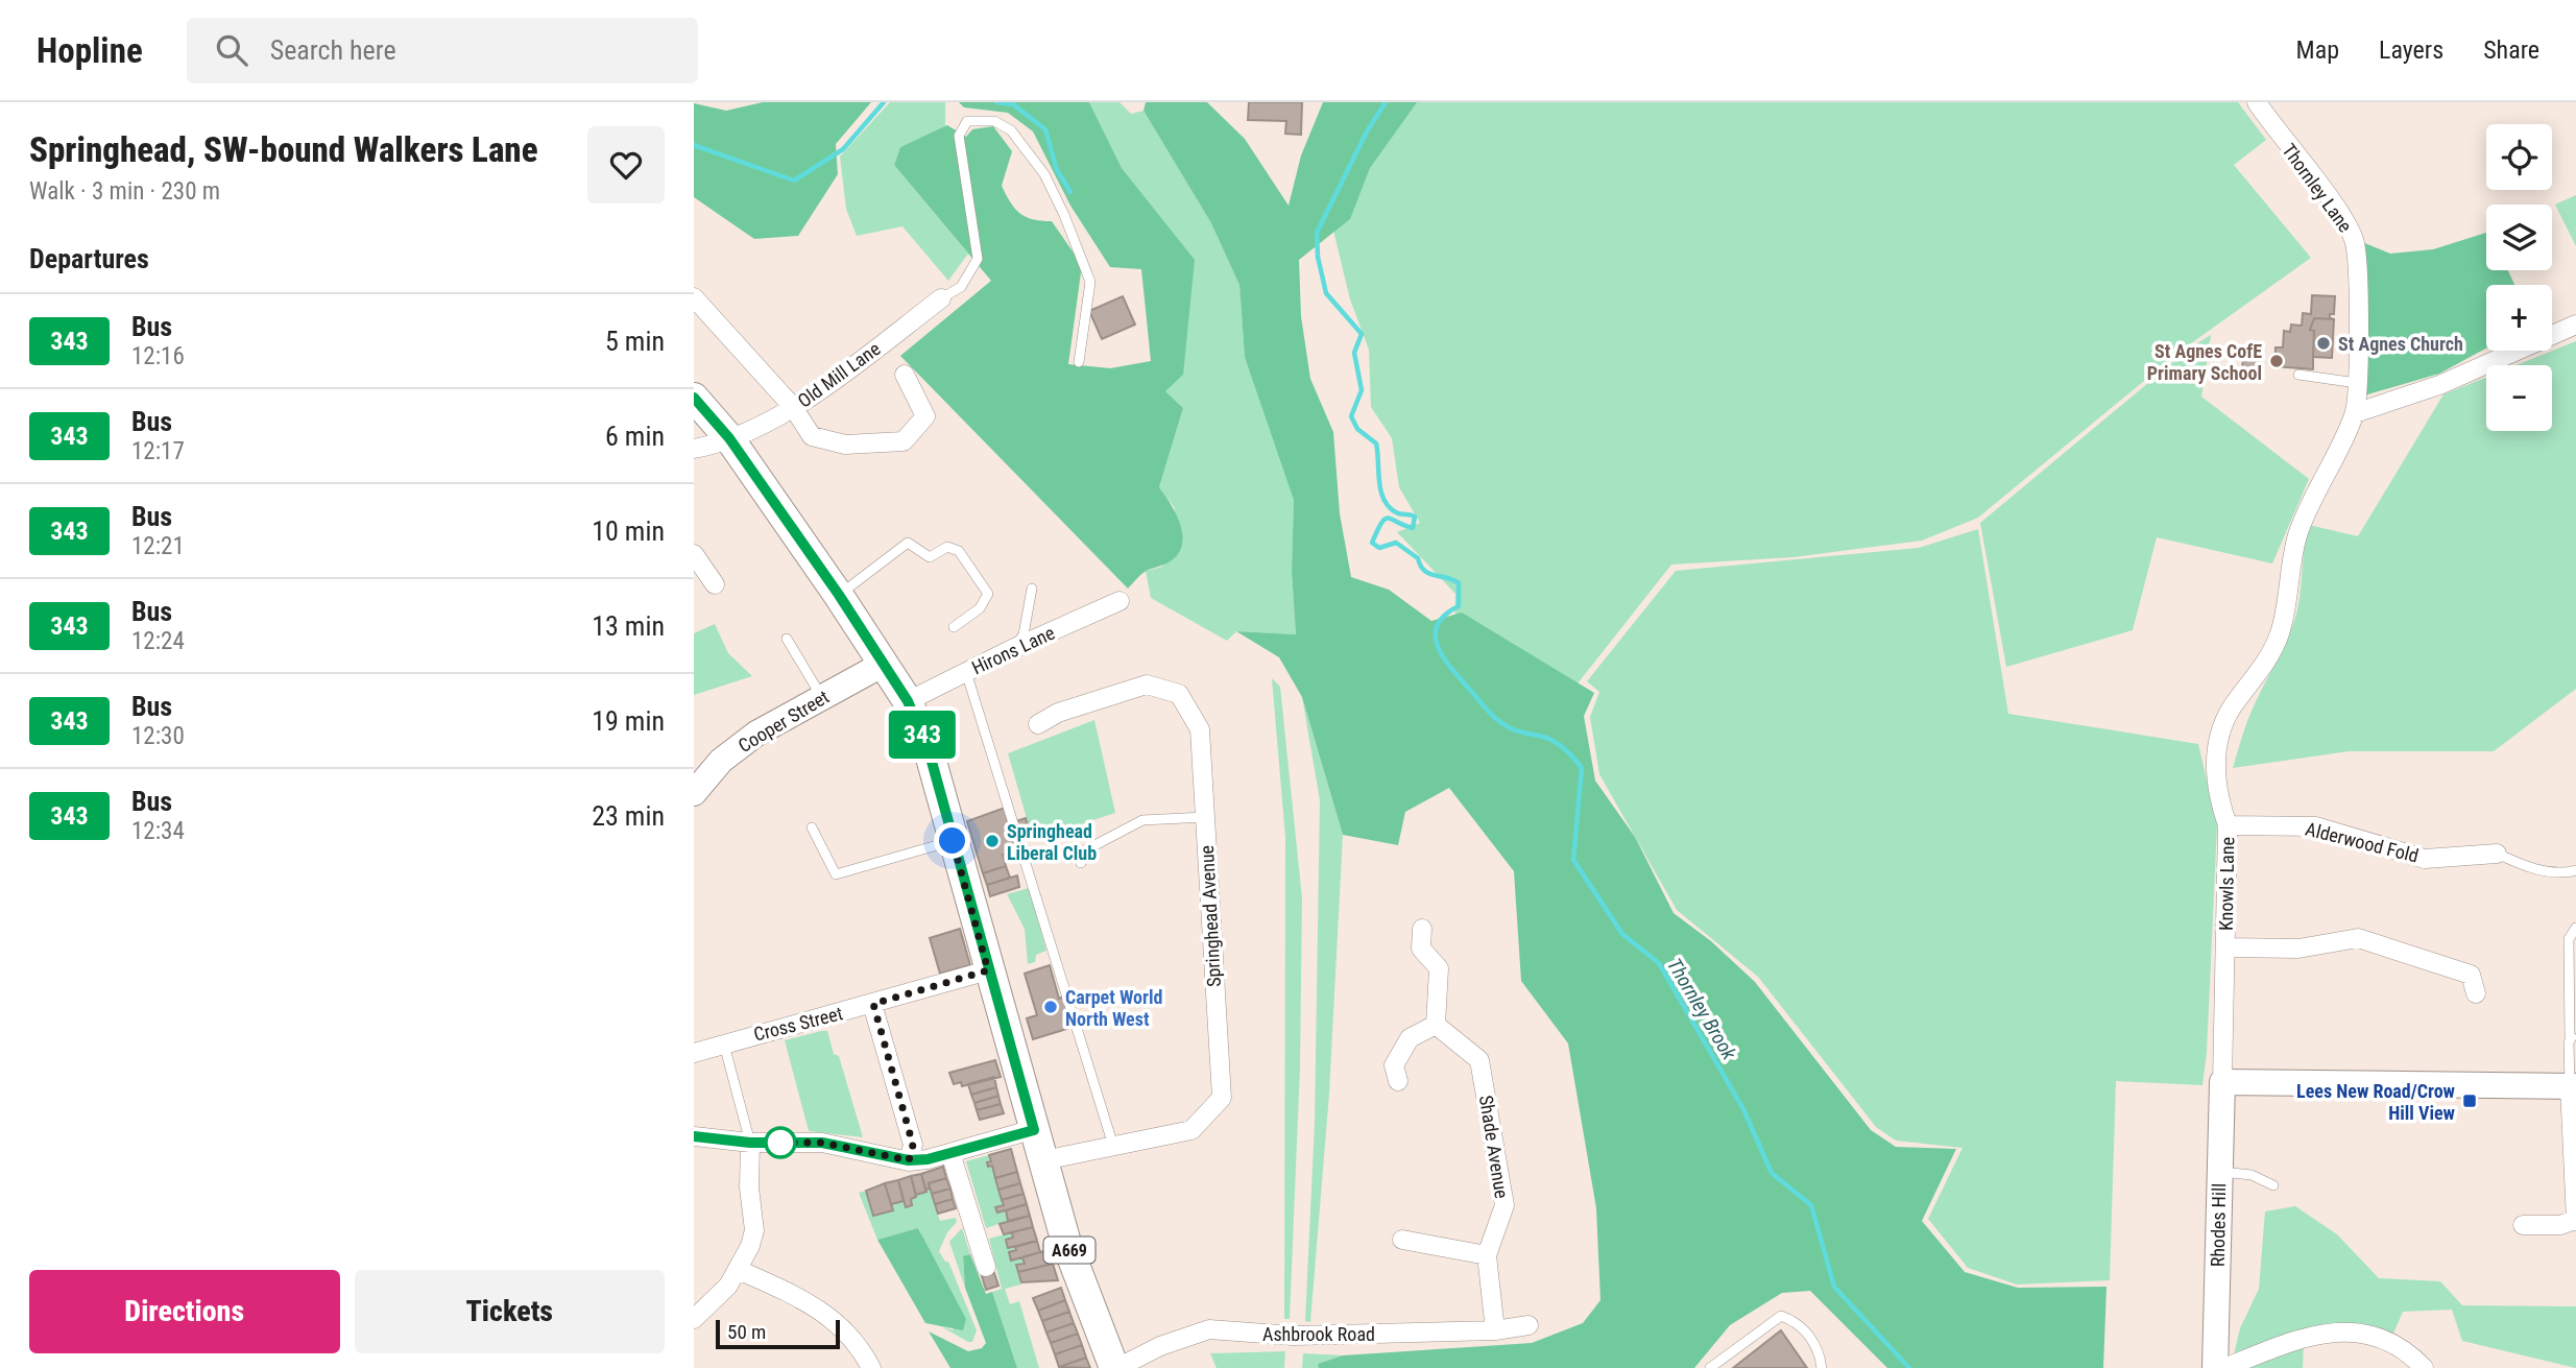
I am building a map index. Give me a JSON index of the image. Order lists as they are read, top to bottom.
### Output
{
  "streets": {
    "main road": ["A669"],
    "street": [
      "Thornley Lane",
      "Old Mill Lane",
      "Hirons Lane",
      "Cooper Street",
      "Alderwood Fold",
      "Knowls Lane",
      "Springhead Avenue",
      "Cross Street",
      "Shade Avenue",
      "Rhodes Hill",
      "Ashbrook Road"
    ]
  },
  "crossings": [
    ["Thornley Lane", "Knowls Lane"],
    ["Old Mill Lane", "A669"],
    ["Hirons Lane", "A669"],
    ["Cooper Street", "A669"],
    ["Alderwood Fold", "Knowls Lane"],
    ["Knowls Lane", "Rhodes Hill"],
    ["Springhead Avenue", "A669"],
    ["Cross Street", "A669"],
    ["Shade Avenue", "Ashbrook Road"],
    ["A669", "Ashbrook Road"]
  ],
  "water": ["Thornley Brook"],
  "places": {
    "other": [
      "St Agnes Church",
      "St Agnes CofE Primary School",
      "Springhead Liberal Club",
      "Carpet World North West"
    ],
    "transit": ["Lees New Road/Crow Hill View"]
  },
  "lines": ["bus line 343"],
  "scale_bar": "50 m",
  "page": {
    "header": "Hopline",
    "search": "Search here",
    "nav": ["Map", "Layers", "Share"],
    "heading": [
      ["Springhead, SW-bound Walkers Lane", "Walk · 3 min · 230 m"],
      "Departures"
    ],
    "on_map": "343",
    "map_buttons": ["+", "−"],
    "list": [
      {
        "mark": "343",
        "name": "Bus",
        "note": "12:16",
        "value": "5 min"
      },
      {
        "mark": "343",
        "name": "Bus",
        "note": "12:17",
        "value": "6 min"
      },
      {
        "mark": "343",
        "name": "Bus",
        "note": "12:21",
        "value": "10 min"
      },
      {
        "mark": "343",
        "name": "Bus",
        "note": "12:24",
        "value": "13 min"
      },
      {
        "mark": "343",
        "name": "Bus",
        "note": "12:30",
        "value": "19 min"
      },
      {
        "mark": "343",
        "name": "Bus",
        "note": "12:34",
        "value": "23 min"
      }
    ],
    "buttons": ["Directions", "Tickets"],
    "scale": "50 m"
  }
}
